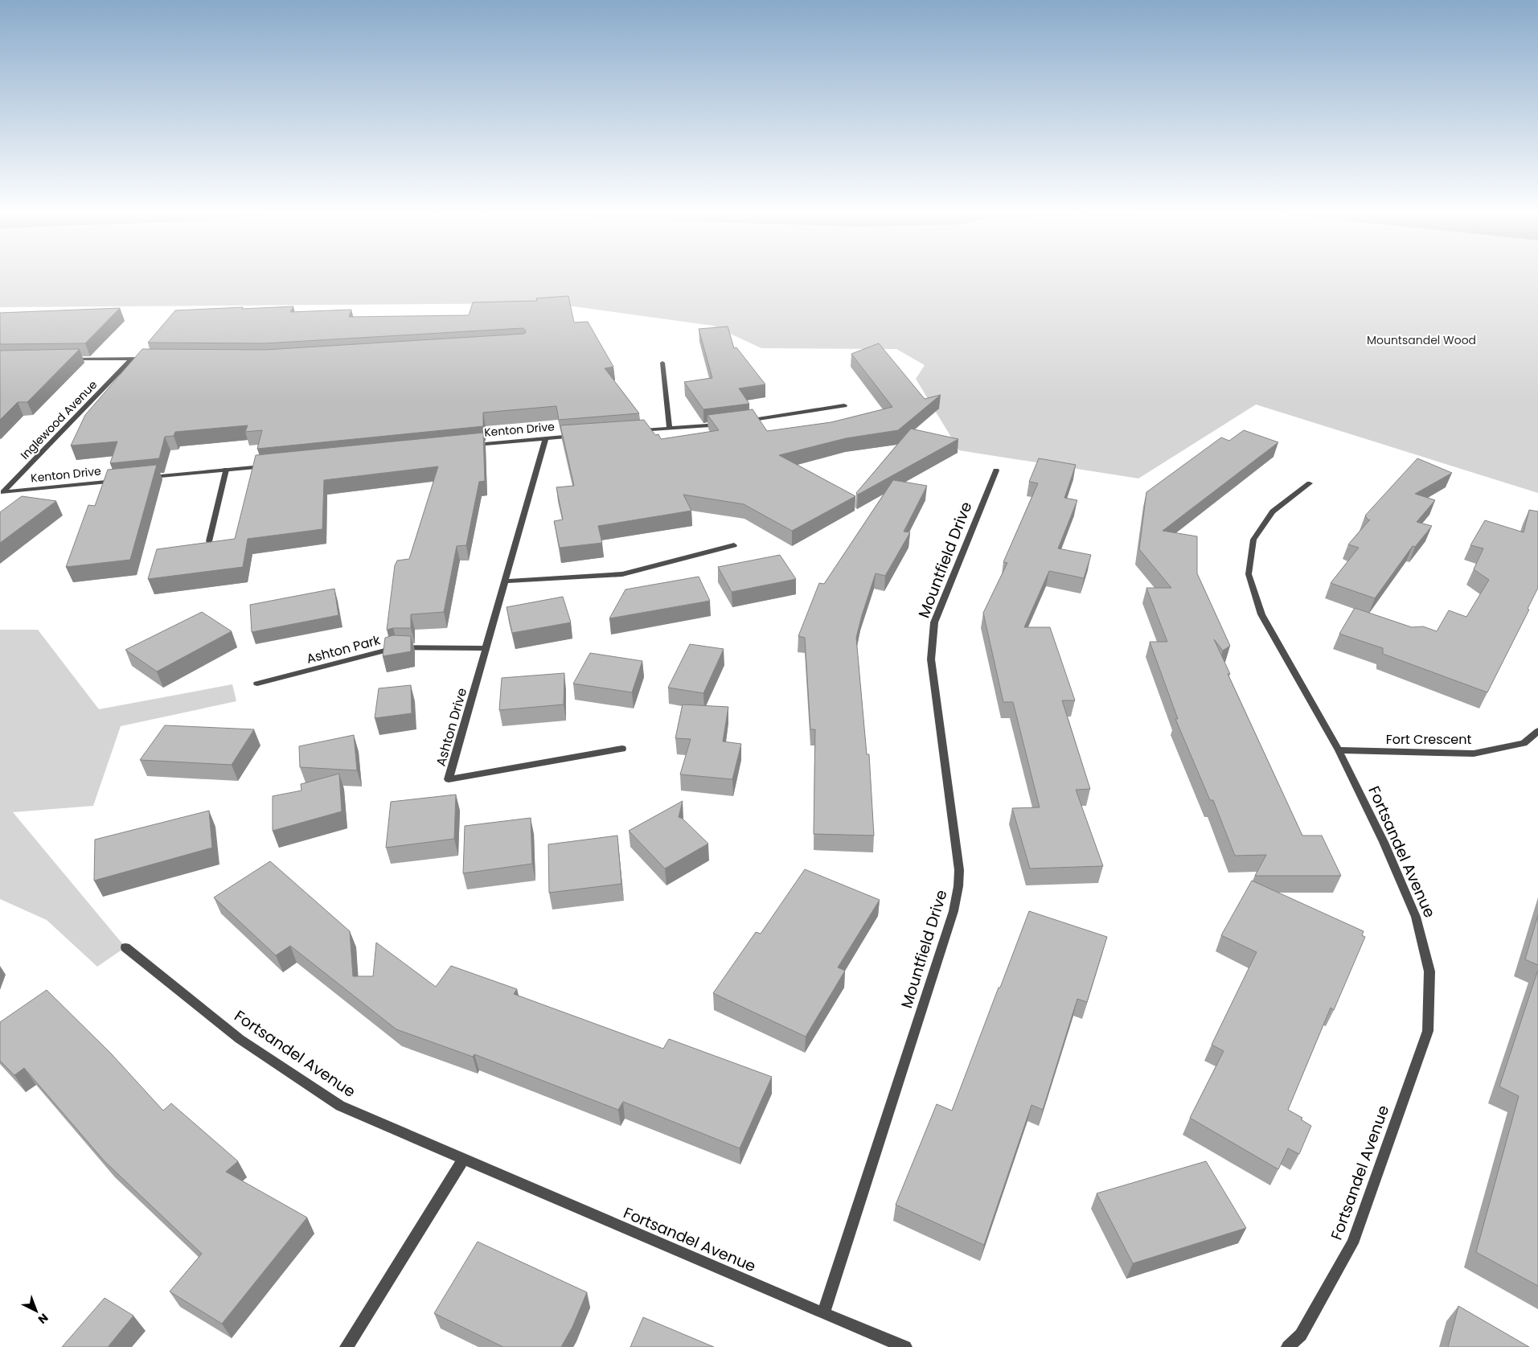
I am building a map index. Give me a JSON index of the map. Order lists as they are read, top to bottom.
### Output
{
  "streets": {
    "street": [
      "Inglewood Avenue",
      "Kenton Drive",
      "Mountfield Drive",
      "Ashton Park",
      "Ashton Drive",
      "Fort Crescent",
      "Fortsandel Avenue"
    ]
  },
  "crossings": [
    ["Inglewood Avenue", "Kenton Drive"],
    ["Kenton Drive", "Ashton Drive"],
    ["Mountfield Drive", "Fortsandel Avenue"],
    ["Ashton Park", "Ashton Drive"],
    ["Fort Crescent", "Fortsandel Avenue"]
  ],
  "parks": ["Mountsandel Wood"],
  "north": "bottom right"
}
